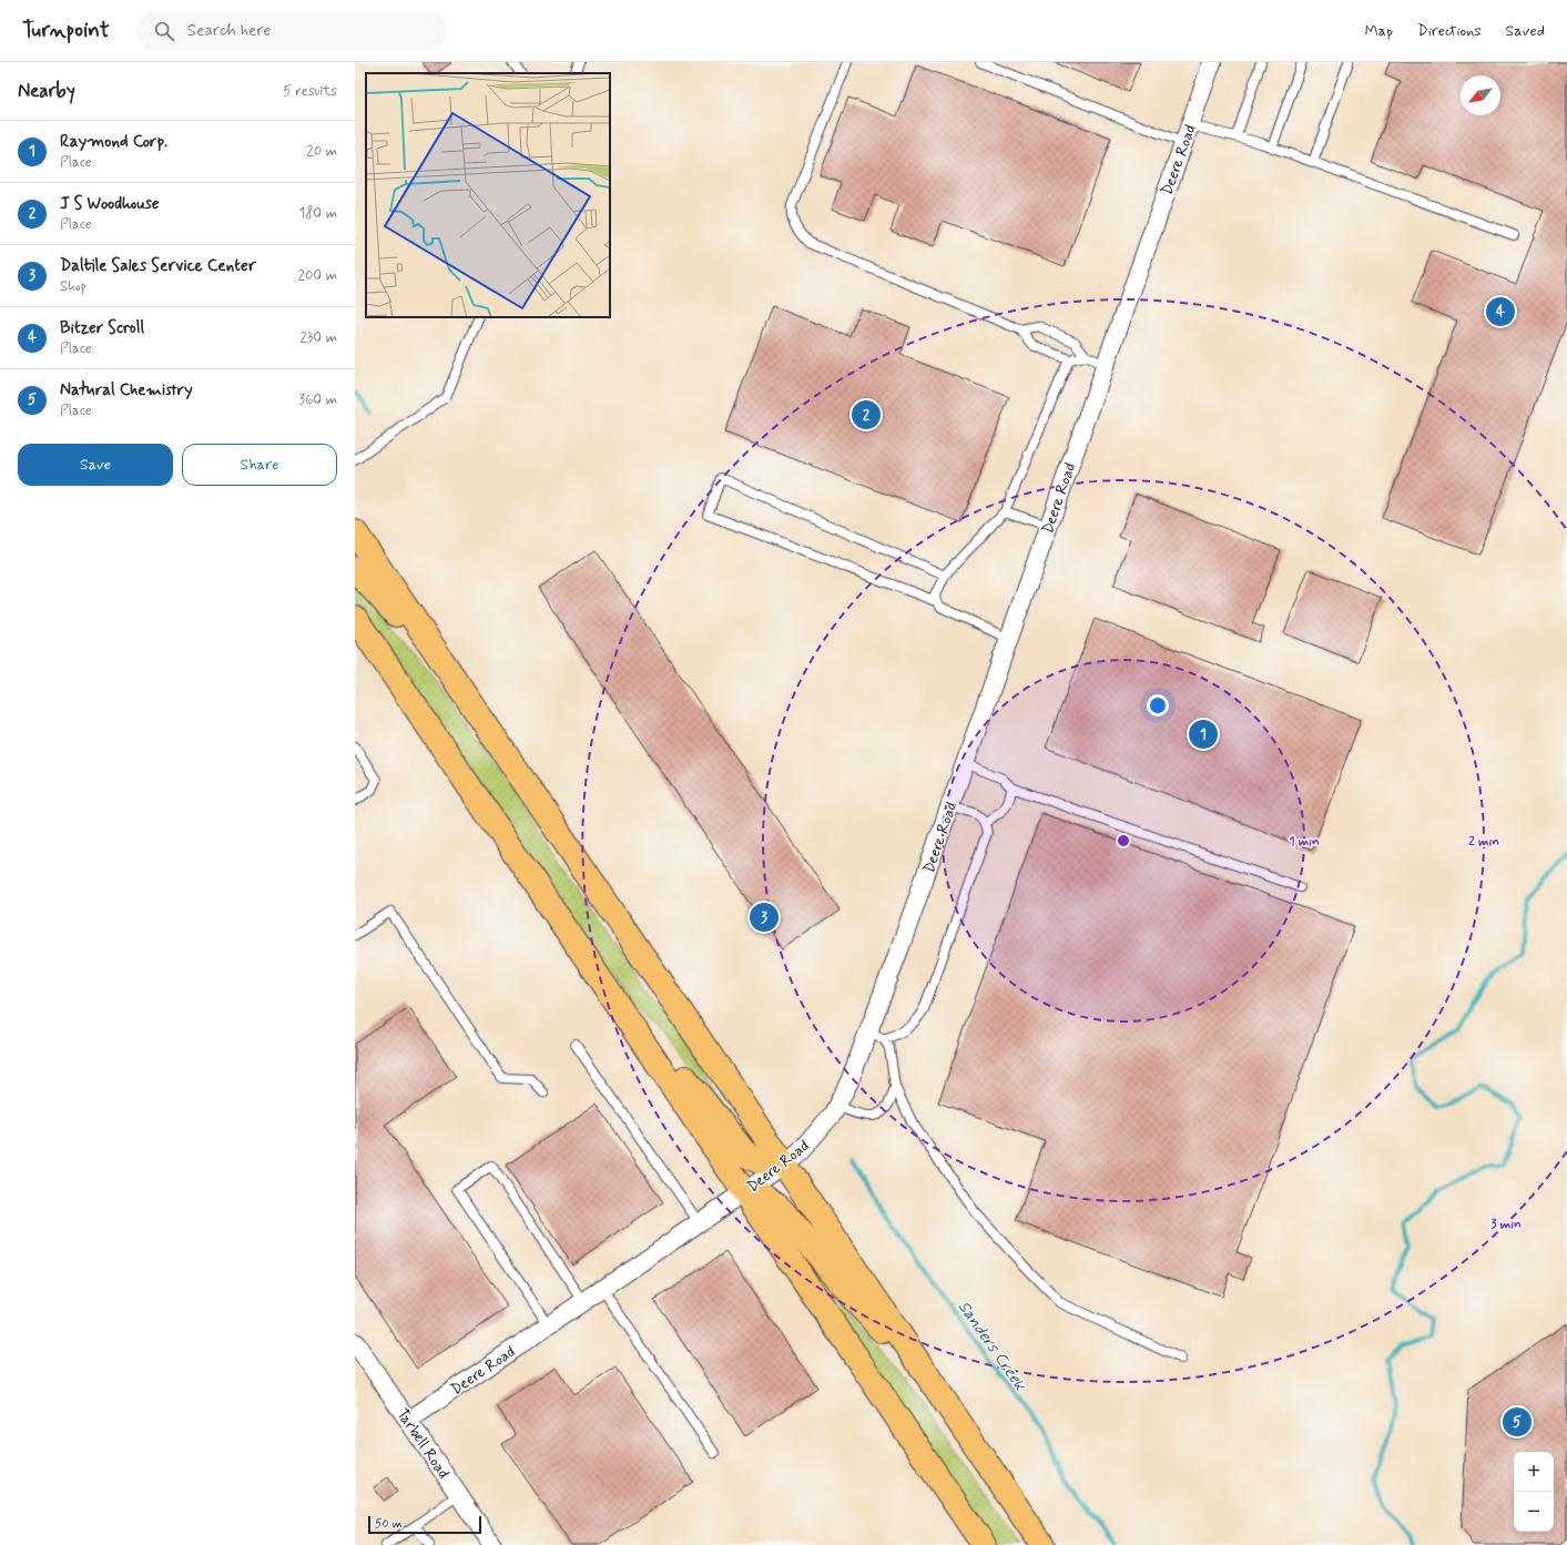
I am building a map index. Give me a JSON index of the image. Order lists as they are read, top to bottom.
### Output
{
  "streets": {
    "street": ["Deere Road", "Tarbell Road"]
  },
  "crossings": [
    ["Deere Road", "Tarbell Road"]
  ],
  "water": ["Sanders Creek"],
  "scale_bar": "50 m",
  "north": "bottom left",
  "page": {
    "header": "Turnpoint",
    "search": "Search here",
    "nav": ["Map", "Directions", "Saved"],
    "heading": ["Nearby", "5 results"],
    "list": [
      {
        "mark": "1",
        "name": "Raymond Corp.",
        "note": "Place",
        "value": "20 m"
      },
      {
        "mark": "2",
        "name": "J S Woodhouse",
        "note": "Place",
        "value": "180 m"
      },
      {
        "mark": "3",
        "name": "Daltile Sales Service Center",
        "note": "Shop",
        "value": "200 m"
      },
      {
        "mark": "4",
        "name": "Bitzer Scroll",
        "note": "Place",
        "value": "230 m"
      },
      {
        "mark": "5",
        "name": "Natural Chemistry",
        "note": "Place",
        "value": "360 m"
      }
    ],
    "pins": [
      "4",
      "2",
      "1",
      "3",
      "5"
    ],
    "buttons": ["Save", "Share"],
    "map_buttons": ["+", "−"],
    "scale": "50 m"
  },
  "rings": ["1 min", "2 min", "3 min"]
}
